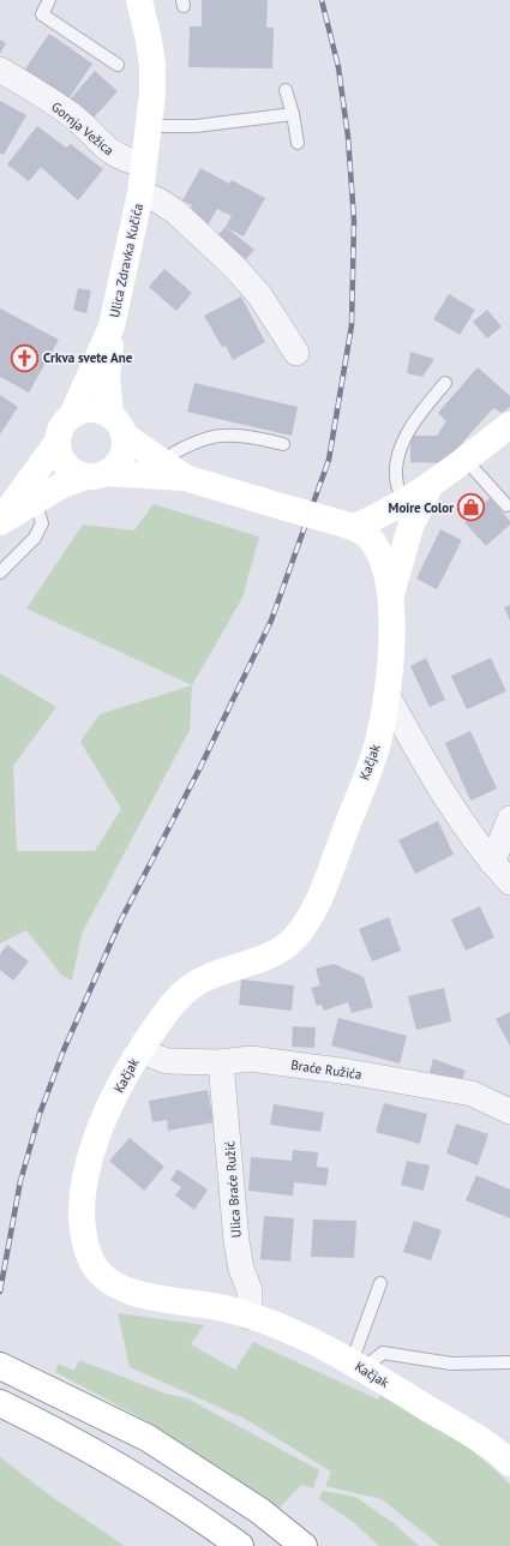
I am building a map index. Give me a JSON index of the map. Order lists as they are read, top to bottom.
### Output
{
  "streets": {
    "main road": ["Ulica Zdravka Kučića", "Kačjak"],
    "street": ["Gornja Vežica", "Braće Ružića", "Ulica Braće Ružić"]
  },
  "crossings": [
    ["Gornja Vežica", "Ulica Zdravka Kučića"],
    ["Ulica Zdravka Kučića", "Kačjak"],
    ["Kačjak", "Braće Ružića"],
    ["Kačjak", "Ulica Braće Ružić"],
    ["Braće Ružića", "Ulica Braće Ružić"]
  ],
  "places": {
    "church": ["Crkva svete Ane"],
    "shop": ["Moire Color"]
  }
}
